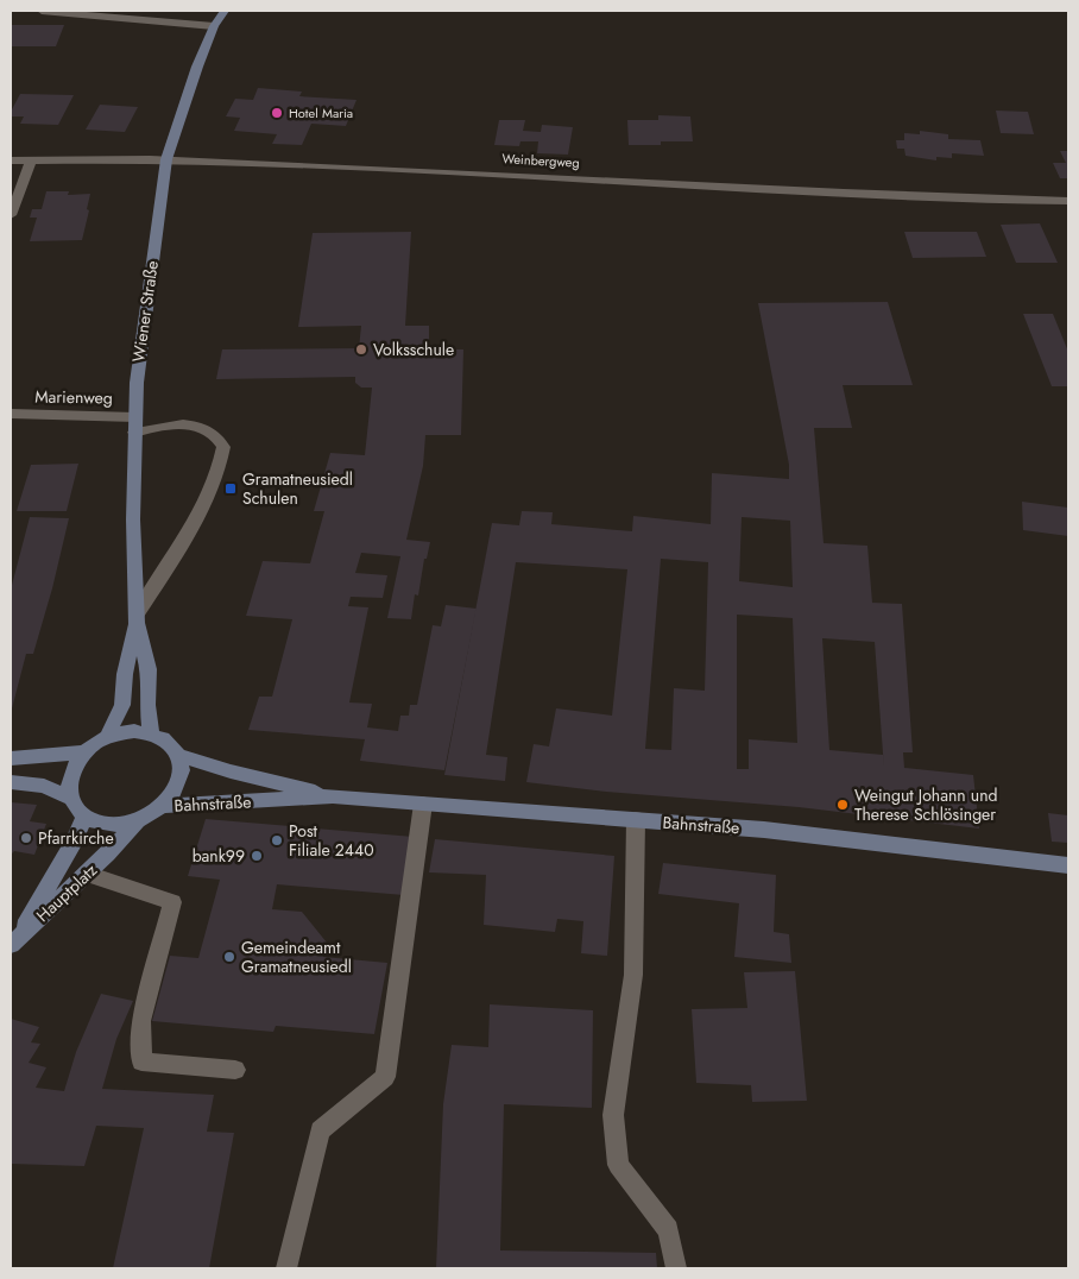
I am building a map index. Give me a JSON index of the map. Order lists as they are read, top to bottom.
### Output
{
  "streets": {
    "main road": ["Wiener Straße", "Bahnstraße", "Hauptplatz"],
    "street": ["Weinbergweg", "Marienweg"]
  },
  "crossings": [
    ["Weinbergweg", "Wiener Straße"],
    ["Wiener Straße", "Marienweg"],
    ["Wiener Straße", "Bahnstraße"],
    ["Wiener Straße", "Hauptplatz"],
    ["Bahnstraße", "Hauptplatz"]
  ],
  "places": {
    "other": [
      "Hotel Maria",
      "Volksschule",
      "Weingut Johann und Therese Schlösinger",
      "Pfarrkirche",
      "Post Filiale 2440",
      "bank99",
      "Gemeindeamt Gramatneusiedl"
    ],
    "transit": ["Gramatneusiedl Schulen"]
  }
}
